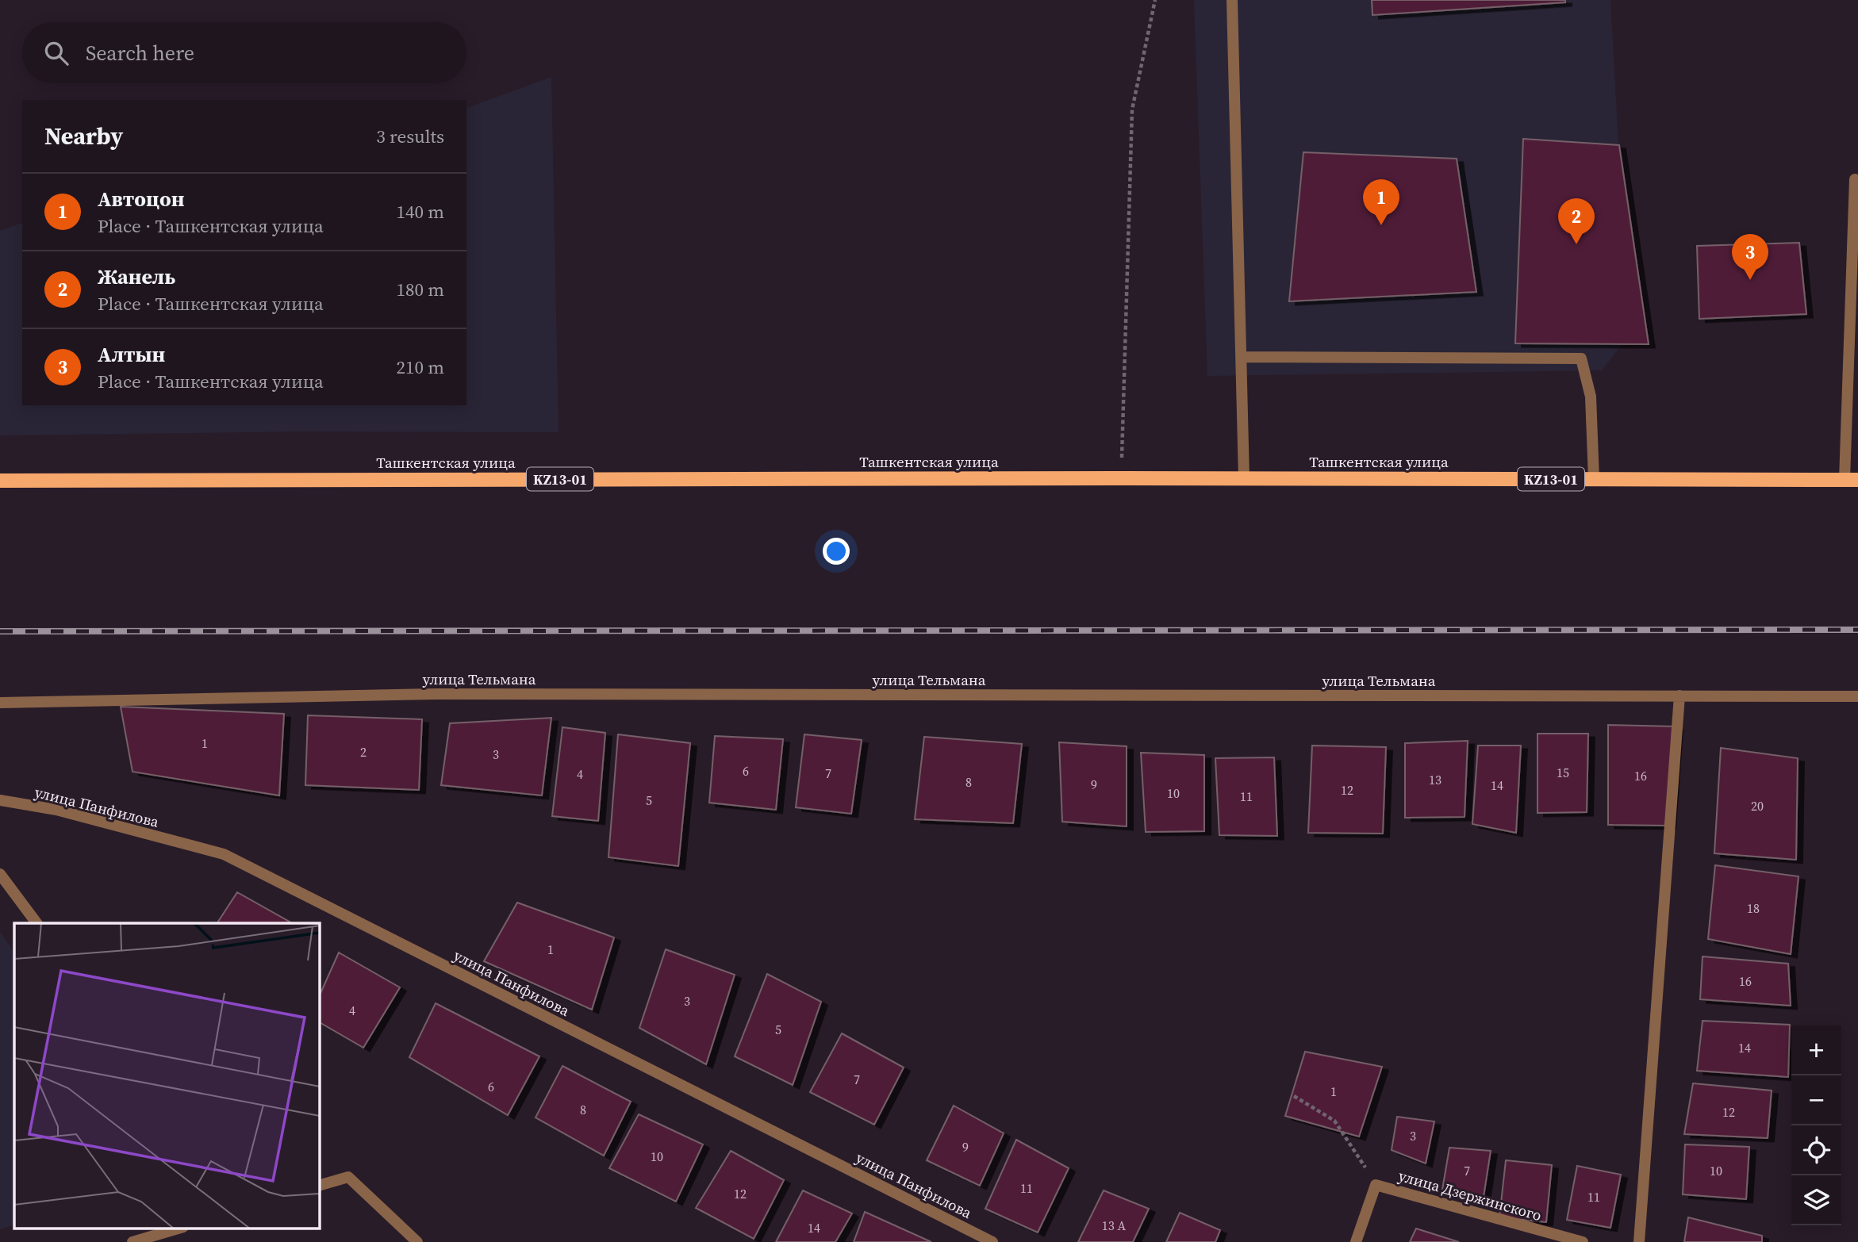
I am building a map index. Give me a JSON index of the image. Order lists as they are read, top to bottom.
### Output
{
  "streets": {
    "main road": ["Ташкентская улица", "KZ13-01"],
    "street": ["улица Тельмана", "улица Панфилова", "улица Дзержинского"]
  },
  "house_numbers": [
    "1",
    "2",
    "3",
    "6",
    "15",
    "7",
    "4",
    "16",
    "13",
    "8",
    "9",
    "14",
    "12",
    "10",
    "11",
    "5",
    "20",
    "18",
    "1",
    "16",
    "3",
    "4",
    "5",
    "14",
    "7",
    "6",
    "1",
    "8",
    "12",
    "3",
    "9",
    "10",
    "7",
    "10",
    "11",
    "12",
    "11",
    "13 А",
    "14"
  ],
  "page": {
    "search": "Search here",
    "heading": ["Nearby", "3 results"],
    "list": [
      {
        "mark": "1",
        "name": "Автоцон",
        "note": "Place · Ташкентская улица",
        "value": "140 m"
      },
      {
        "mark": "2",
        "name": "Жанель",
        "note": "Place · Ташкентская улица",
        "value": "180 m"
      },
      {
        "mark": "3",
        "name": "Алтын",
        "note": "Place · Ташкентская улица",
        "value": "210 m"
      }
    ],
    "pins": ["1", "2", "3"],
    "map_buttons": ["+", "−"]
  }
}
